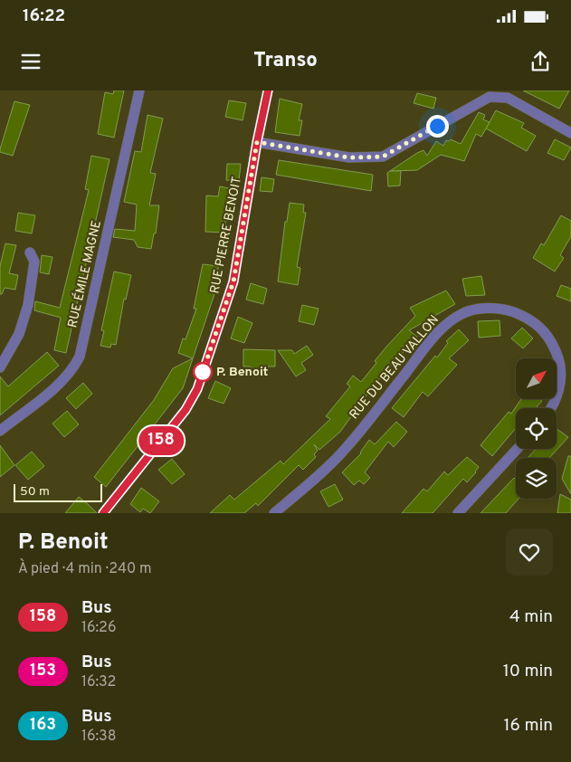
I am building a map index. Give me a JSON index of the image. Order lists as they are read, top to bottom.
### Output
{
  "streets": {
    "street": ["RUE PIERRE BENOIT", "RUE ÉMILE MAGNE", "RUE DU BEAU VALLON"]
  },
  "places": ["P. Benoit"],
  "lines": ["bus line 158"],
  "scale_bar": "50 m",
  "north": "top right",
  "page": {
    "status": "16:22",
    "header": "Transo",
    "on_map": "158",
    "scale": "50 m",
    "heading": ["P. Benoit", "À pied · 4 min · 240 m"],
    "list": [
      {
        "mark": "158",
        "name": "Bus",
        "note": "16:26",
        "value": "4 min"
      },
      {
        "mark": "153",
        "name": "Bus",
        "note": "16:32",
        "value": "10 min"
      },
      {
        "mark": "163",
        "name": "Bus",
        "note": "16:38",
        "value": "16 min"
      }
    ]
  }
}
